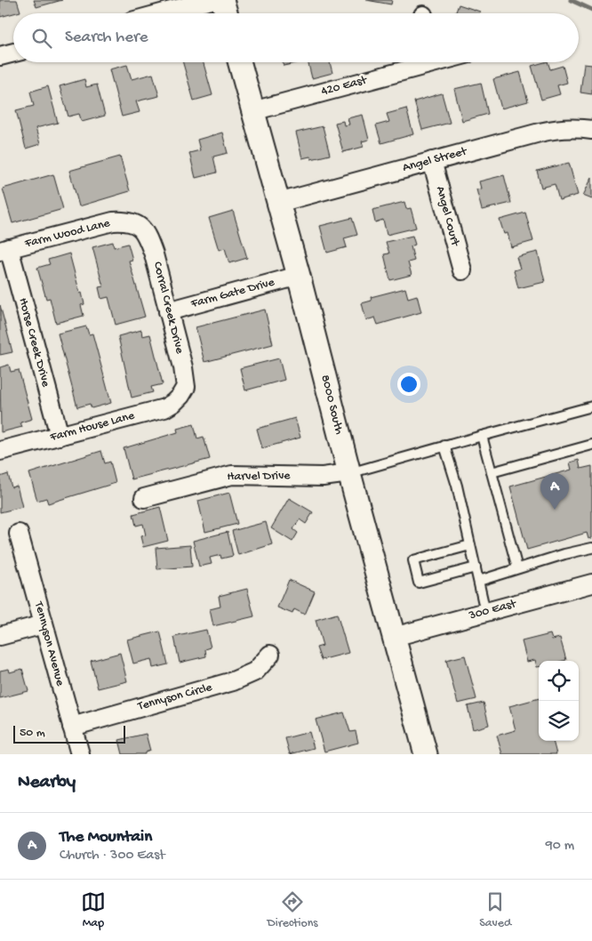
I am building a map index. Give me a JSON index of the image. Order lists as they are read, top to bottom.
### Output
{
  "streets": {
    "street": [
      "420 East",
      "Angel Street",
      "Angel Court",
      "Farm Wood Lane",
      "Farm Gate Drive",
      "Corral Creek Drive",
      "Horse Creek Drive",
      "8000 South",
      "Farm House Lane",
      "Harvel Drive",
      "300 East",
      "Tennyson Avenue",
      "Tennyson Circle"
    ]
  },
  "crossings": [
    ["420 East", "8000 South"],
    ["Angel Street", "Angel Court"],
    ["Angel Street", "8000 South"],
    ["Farm Wood Lane", "Corral Creek Drive"],
    ["Farm Wood Lane", "Horse Creek Drive"],
    ["Farm Gate Drive", "Corral Creek Drive"],
    ["Farm Gate Drive", "8000 South"],
    ["Corral Creek Drive", "Farm House Lane"],
    ["Horse Creek Drive", "Farm House Lane"],
    ["8000 South", "Harvel Drive"],
    ["8000 South", "300 East"],
    ["Tennyson Avenue", "Tennyson Circle"]
  ],
  "scale_bar": "50 m",
  "page": {
    "search": "Search here",
    "pins": "A",
    "scale": "50 m",
    "heading": "Nearby",
    "list": [
      {
        "mark": "A",
        "name": "The Mountain",
        "note": "Church · 300 East",
        "value": "90 m"
      }
    ],
    "nav": ["Map", "Directions", "Saved"]
  }
}
